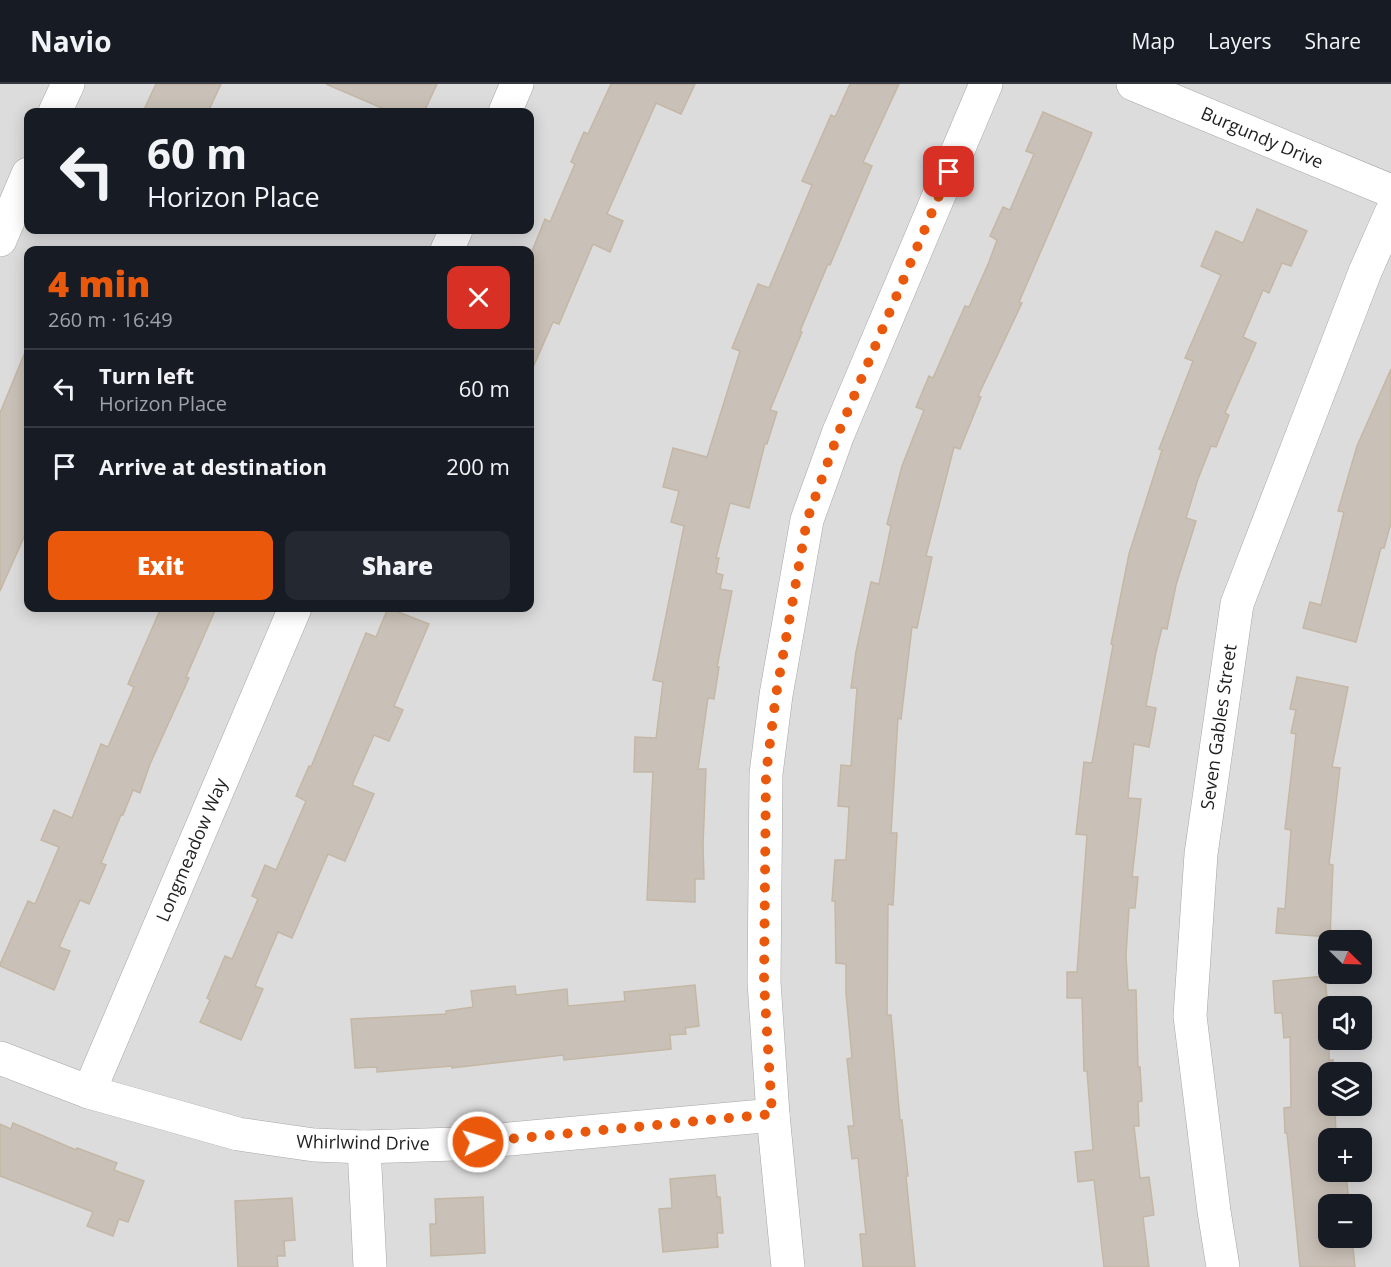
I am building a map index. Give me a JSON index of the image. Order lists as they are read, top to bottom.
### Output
{
  "streets": {
    "street": [
      "Burgundy Drive",
      "Seven Gables Street",
      "Longmeadow Way",
      "Whirlwind Drive"
    ]
  },
  "crossings": [
    ["Longmeadow Way", "Whirlwind Drive"]
  ],
  "north": "bottom right",
  "page": {
    "header": "Navio",
    "nav": ["Map", "Layers", "Share"],
    "turn": ["60 m", "Horizon Place"],
    "heading": ["4 min", "260 m · 16:49"],
    "list": [
      {
        "name": "Turn left",
        "note": "Horizon Place",
        "value": "60 m"
      },
      {
        "name": "Arrive at destination",
        "value": "200 m"
      }
    ],
    "buttons": ["Exit", "Share"],
    "map_buttons": ["+", "−"]
  }
}
